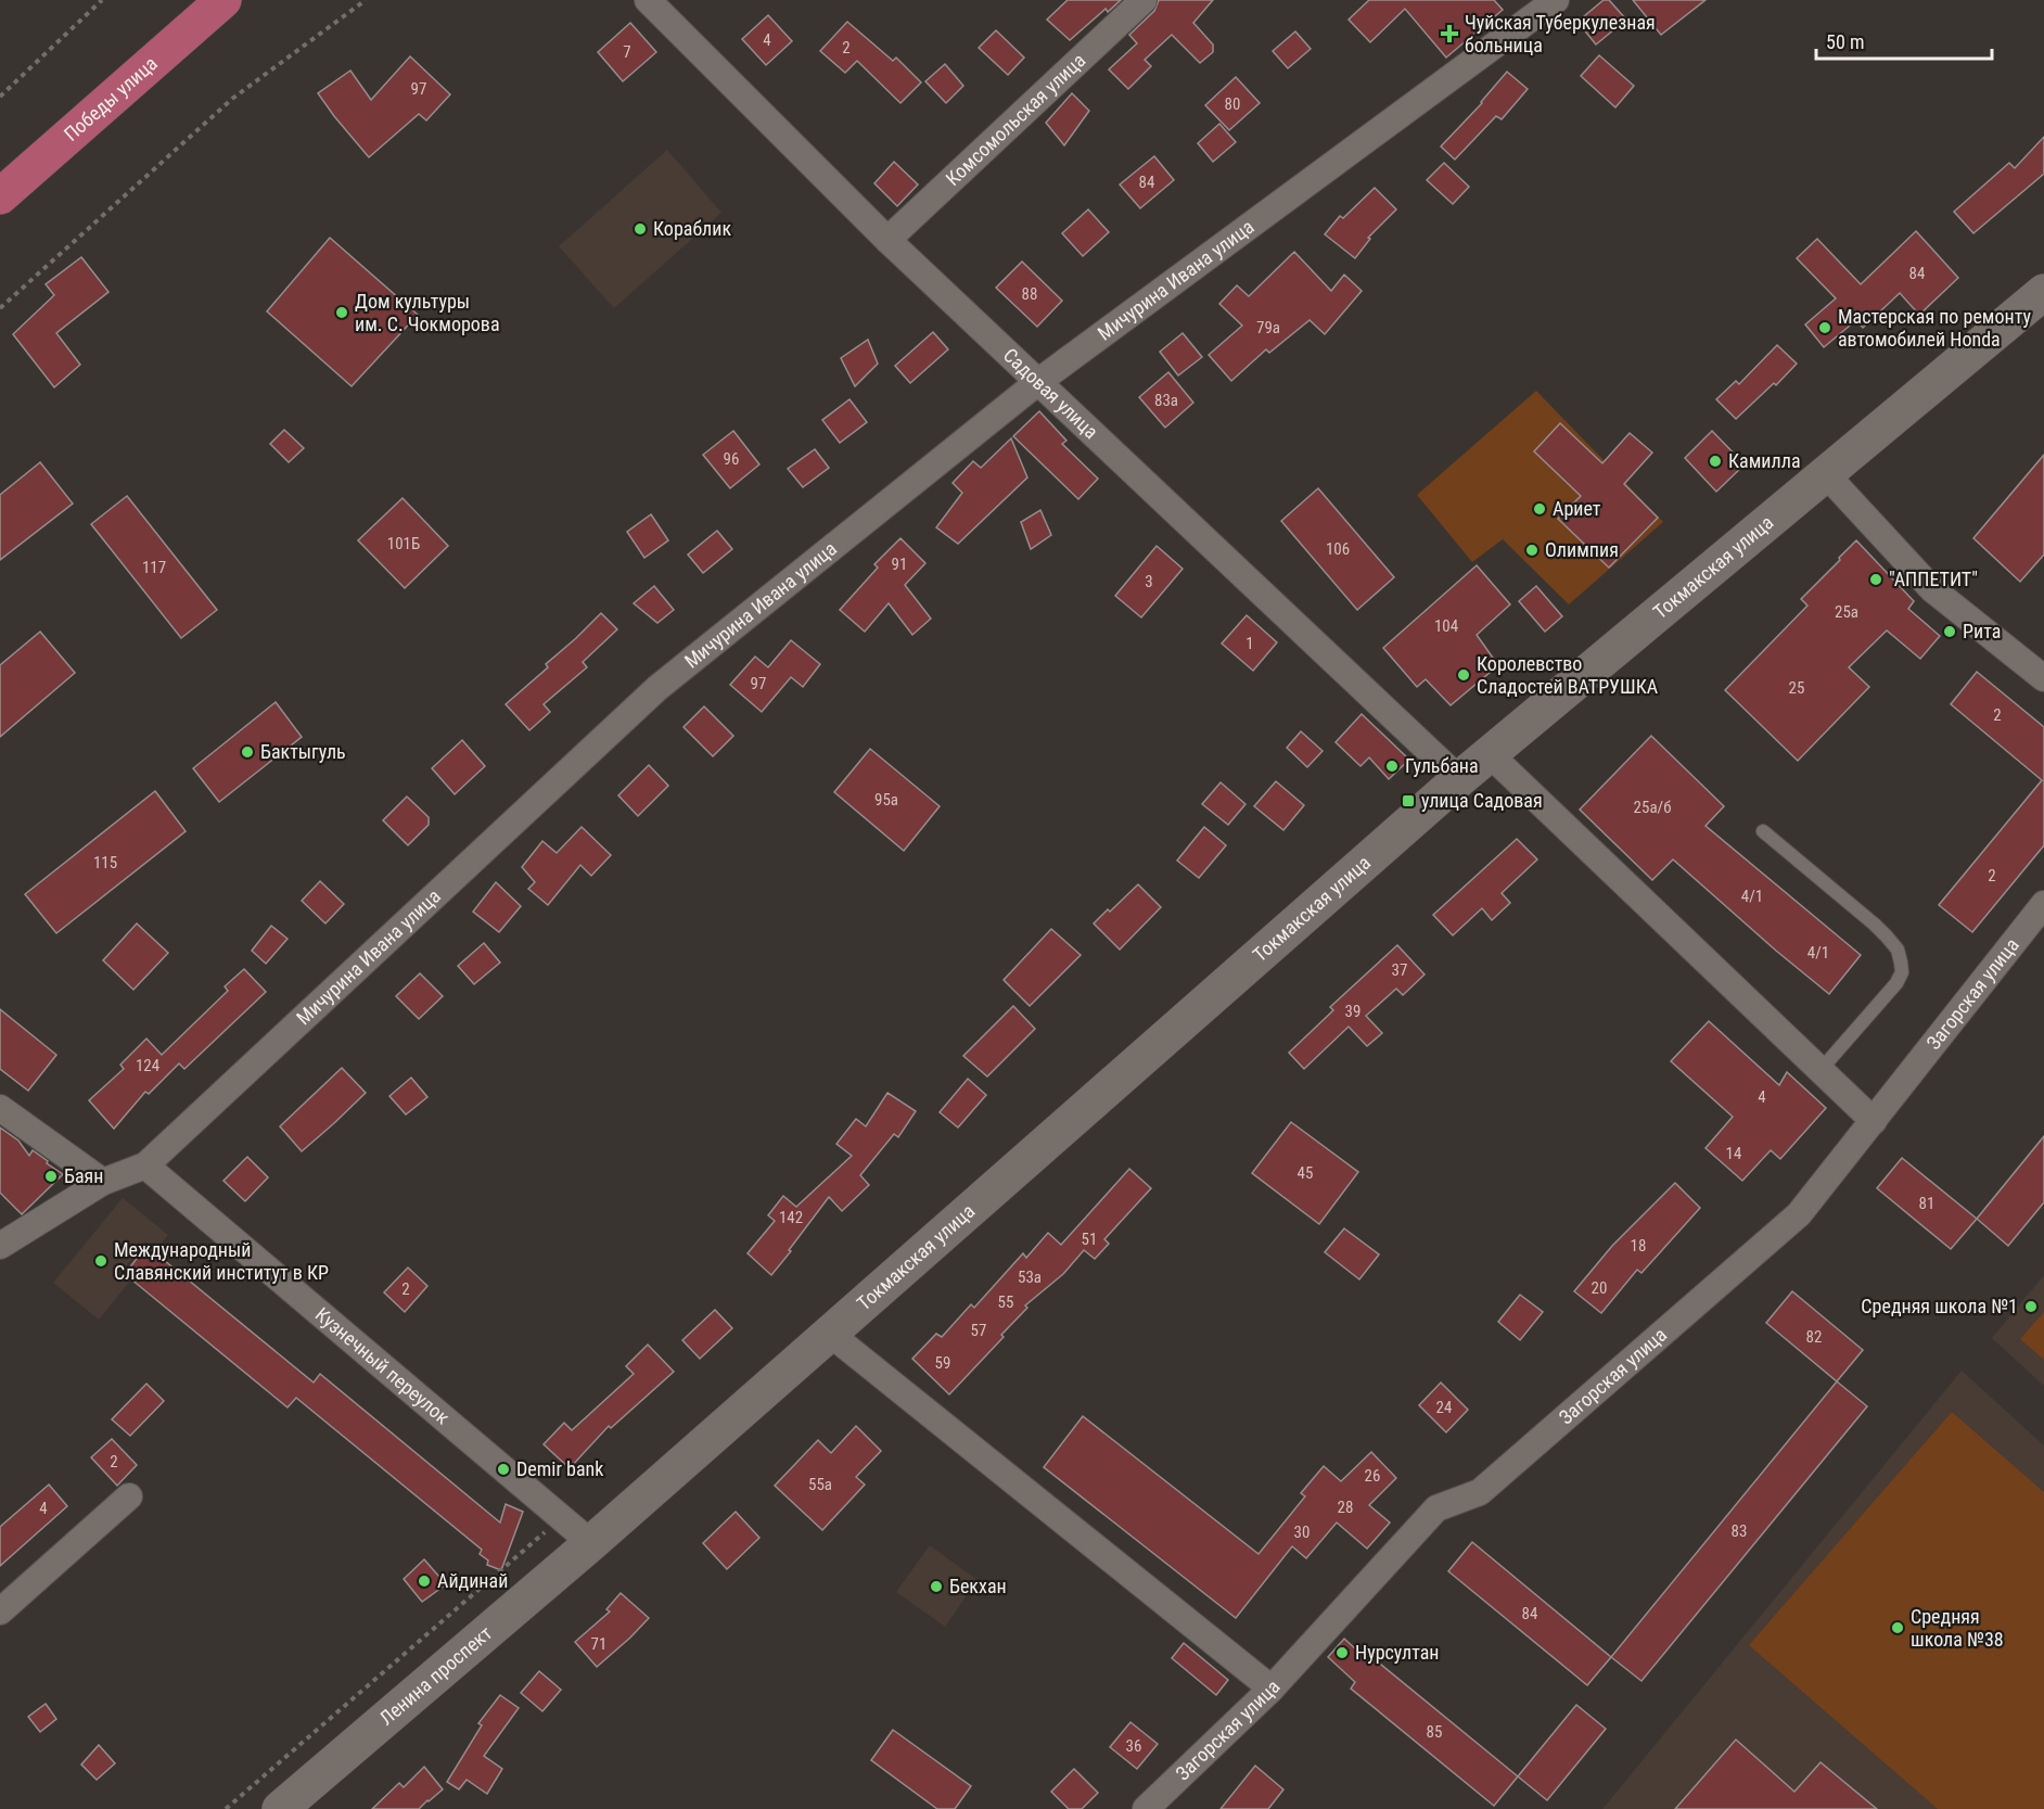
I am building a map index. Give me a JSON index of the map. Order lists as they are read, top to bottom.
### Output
{
  "streets": {
    "main road": ["Победы улица", "Токмакская улица", "Ленина проспект"],
    "street": [
      "Комсомольская улица",
      "Мичурина Ивана улица",
      "Садовая улица",
      "Загорская улица",
      "Кузнечный переулок"
    ]
  },
  "crossings": [
    ["Комсомольская улица", "Садовая улица"],
    ["Мичурина Ивана улица", "Садовая улица"],
    ["Мичурина Ивана улица", "Кузнечный переулок"],
    ["Садовая улица", "Токмакская улица"],
    ["Токмакская улица", "Кузнечный переулок"],
    ["Токмакская улица", "Ленина проспект"],
    ["Кузнечный переулок", "Ленина проспект"]
  ],
  "places": {
    "health": ["Чуйская Туберкулезная больница"],
    "other": [
      "Кораблик",
      "Дом культуры им. С. Чокморова",
      "Мастерская по ремонту автомобилей Honda",
      "Камилла",
      "Ариет",
      "Олимпия",
      "\"АППЕТИТ\"",
      "Рита",
      "Королевство Сладостей ВАТРУШКА",
      "Бактыгуль",
      "Гульбана",
      "Баян",
      "Международный Славянский институт в КР",
      "Средняя школа №1",
      "Demir bank",
      "Айдинай",
      "Бекхан",
      "Средняя школа №38",
      "Нурсултан"
    ],
    "transit": ["улица Садовая"]
  },
  "house_numbers": [
    "4",
    "2",
    "7",
    "97",
    "80",
    "84",
    "84",
    "88",
    "79а",
    "83а",
    "96",
    "101Б",
    "106",
    "91",
    "117",
    "3",
    "25а",
    "104",
    "1",
    "97",
    "25",
    "2",
    "95а",
    "25а/б",
    "115",
    "2",
    "4/1",
    "4/1",
    "37",
    "39",
    "124",
    "4",
    "14",
    "45",
    "81",
    "142",
    "51",
    "18",
    "53а",
    "20",
    "2",
    "55",
    "57",
    "82",
    "59",
    "24",
    "2",
    "26",
    "55а",
    "28",
    "4",
    "83",
    "30",
    "84",
    "71",
    "85",
    "36"
  ],
  "scale_bar": "50 m"
}
